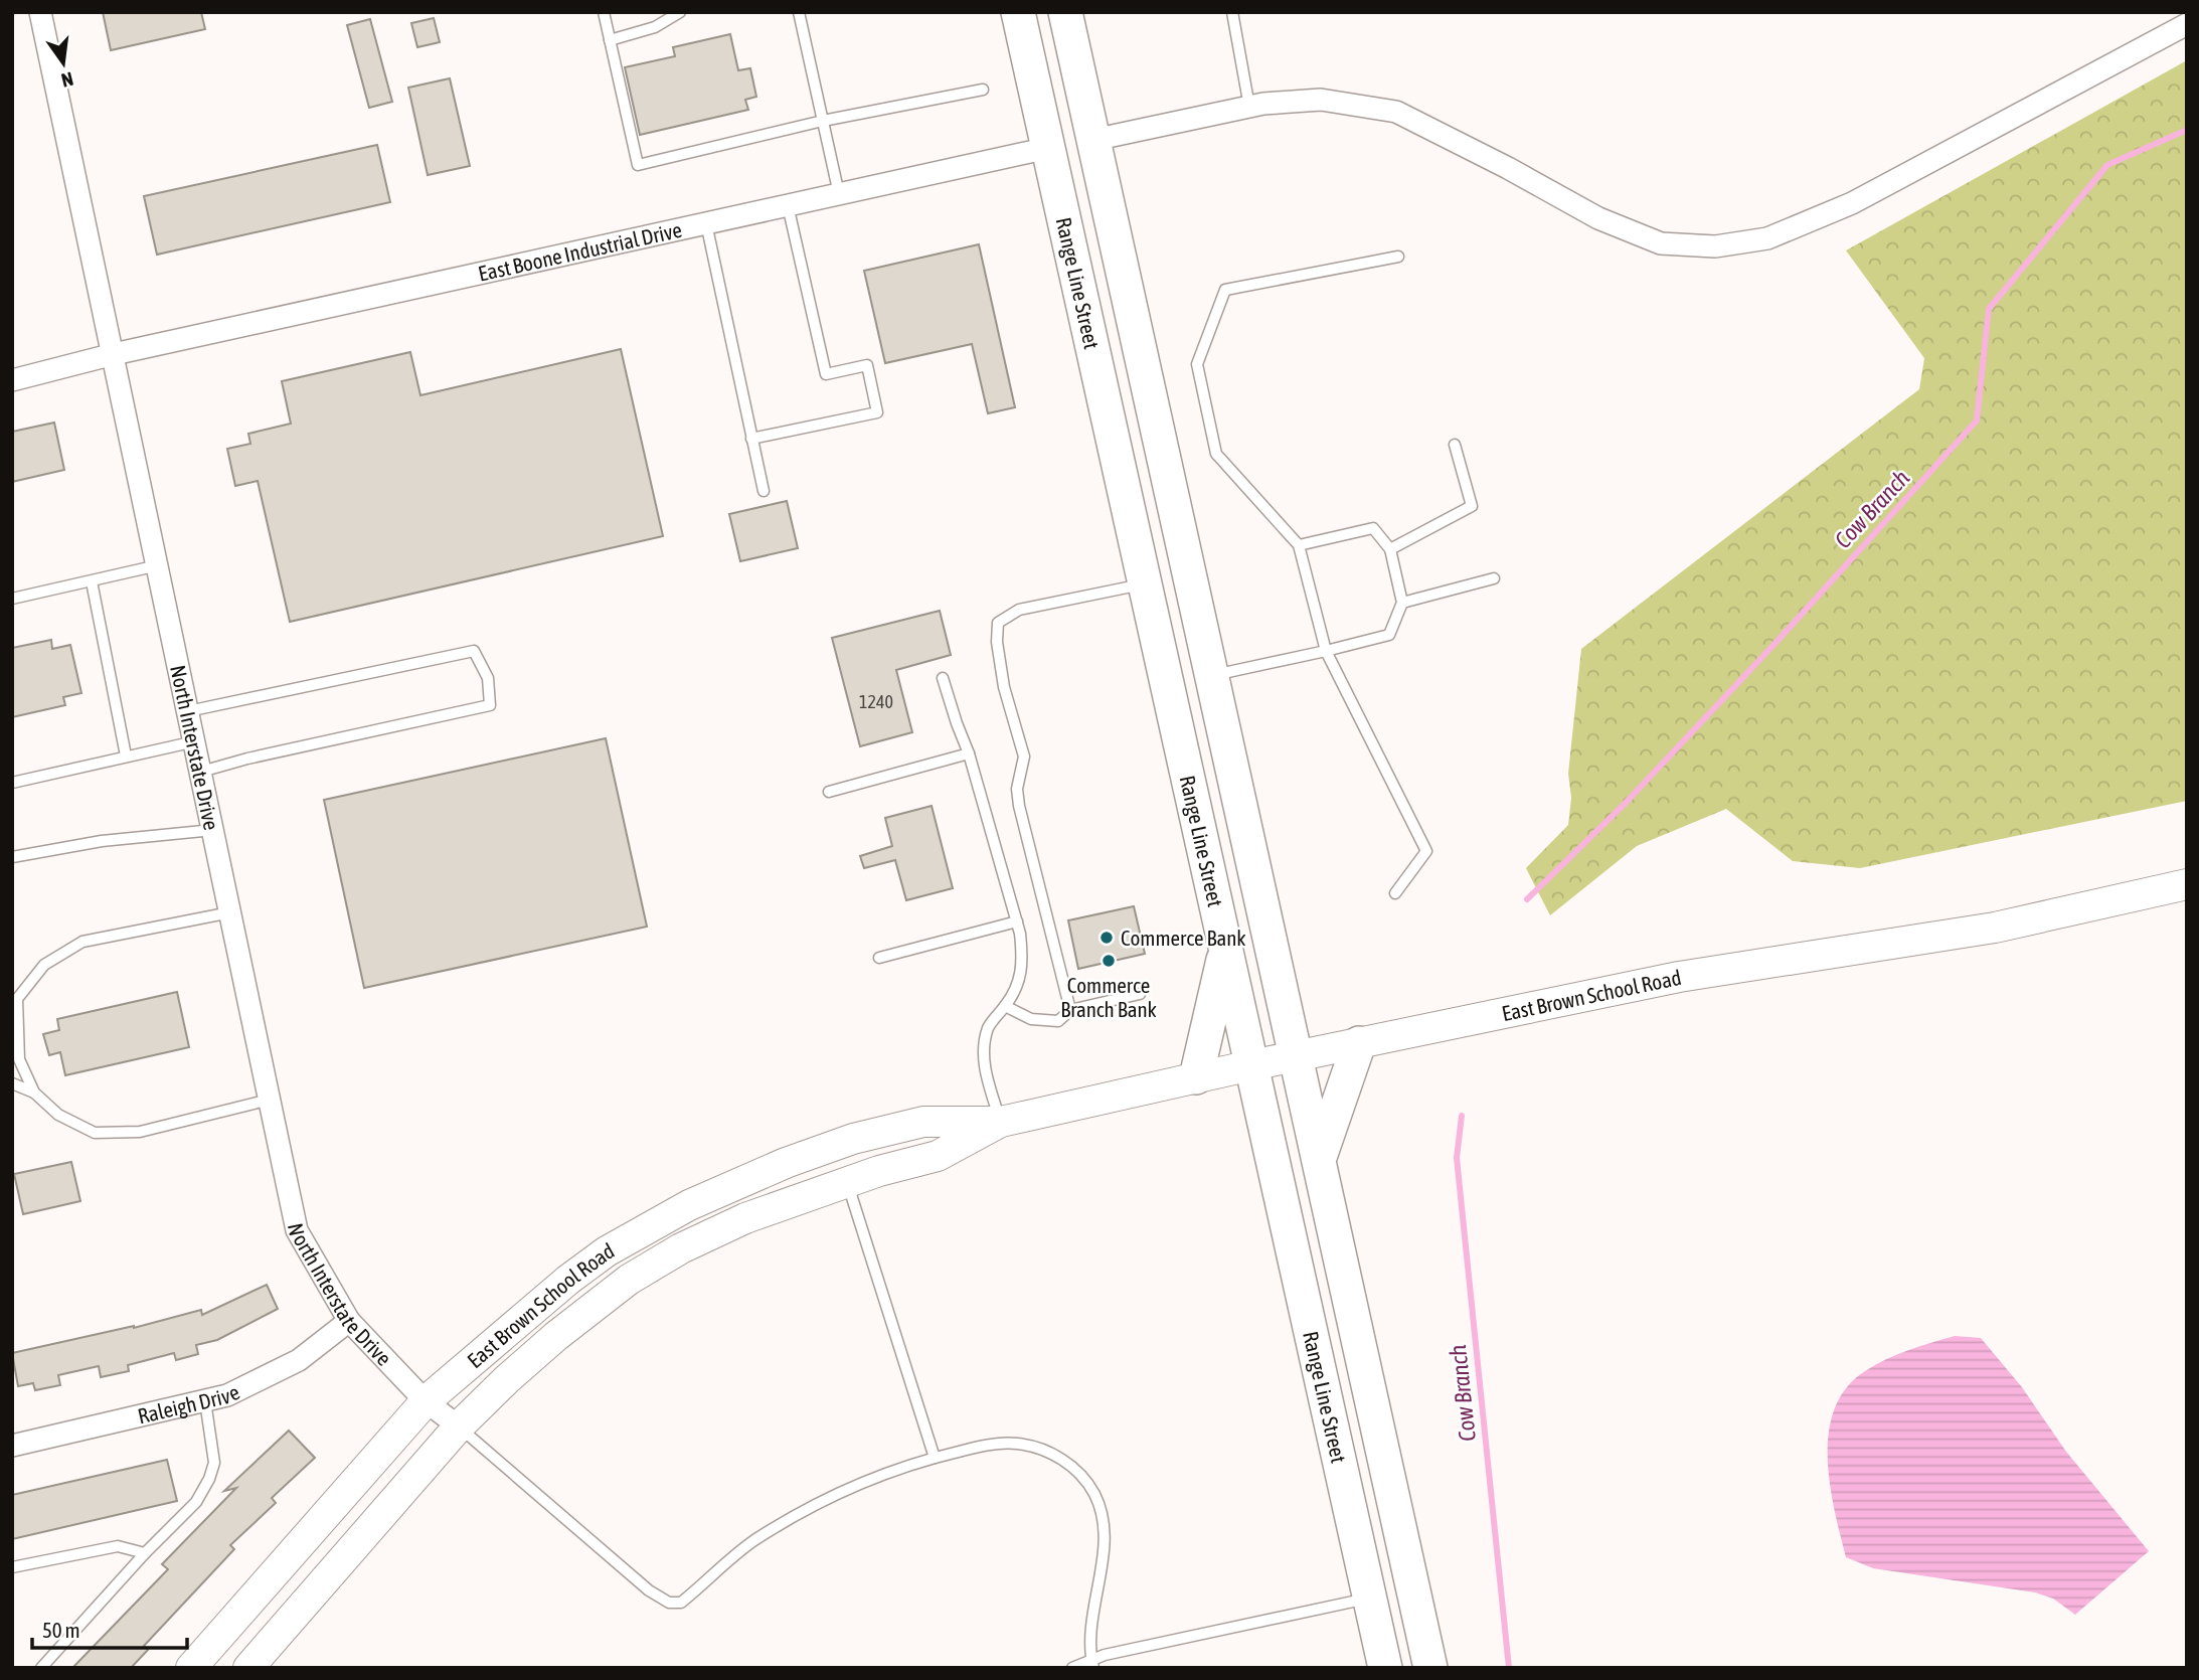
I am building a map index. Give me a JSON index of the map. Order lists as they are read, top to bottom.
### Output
{
  "streets": {
    "main road": ["Range Line Street", "East Brown School Road"],
    "street": ["East Boone Industrial Drive", "North Interstate Drive", "Raleigh Drive"]
  },
  "crossings": [
    ["East Boone Industrial Drive", "Range Line Street"],
    ["East Boone Industrial Drive", "North Interstate Drive"],
    ["Range Line Street", "East Brown School Road"],
    ["North Interstate Drive", "East Brown School Road"],
    ["North Interstate Drive", "Raleigh Drive"]
  ],
  "water": ["Cow Branch"],
  "places": ["Commerce Bank", "Commerce Branch Bank"],
  "house_numbers": ["1240"],
  "scale_bar": "50 m",
  "north": "bottom"
}
